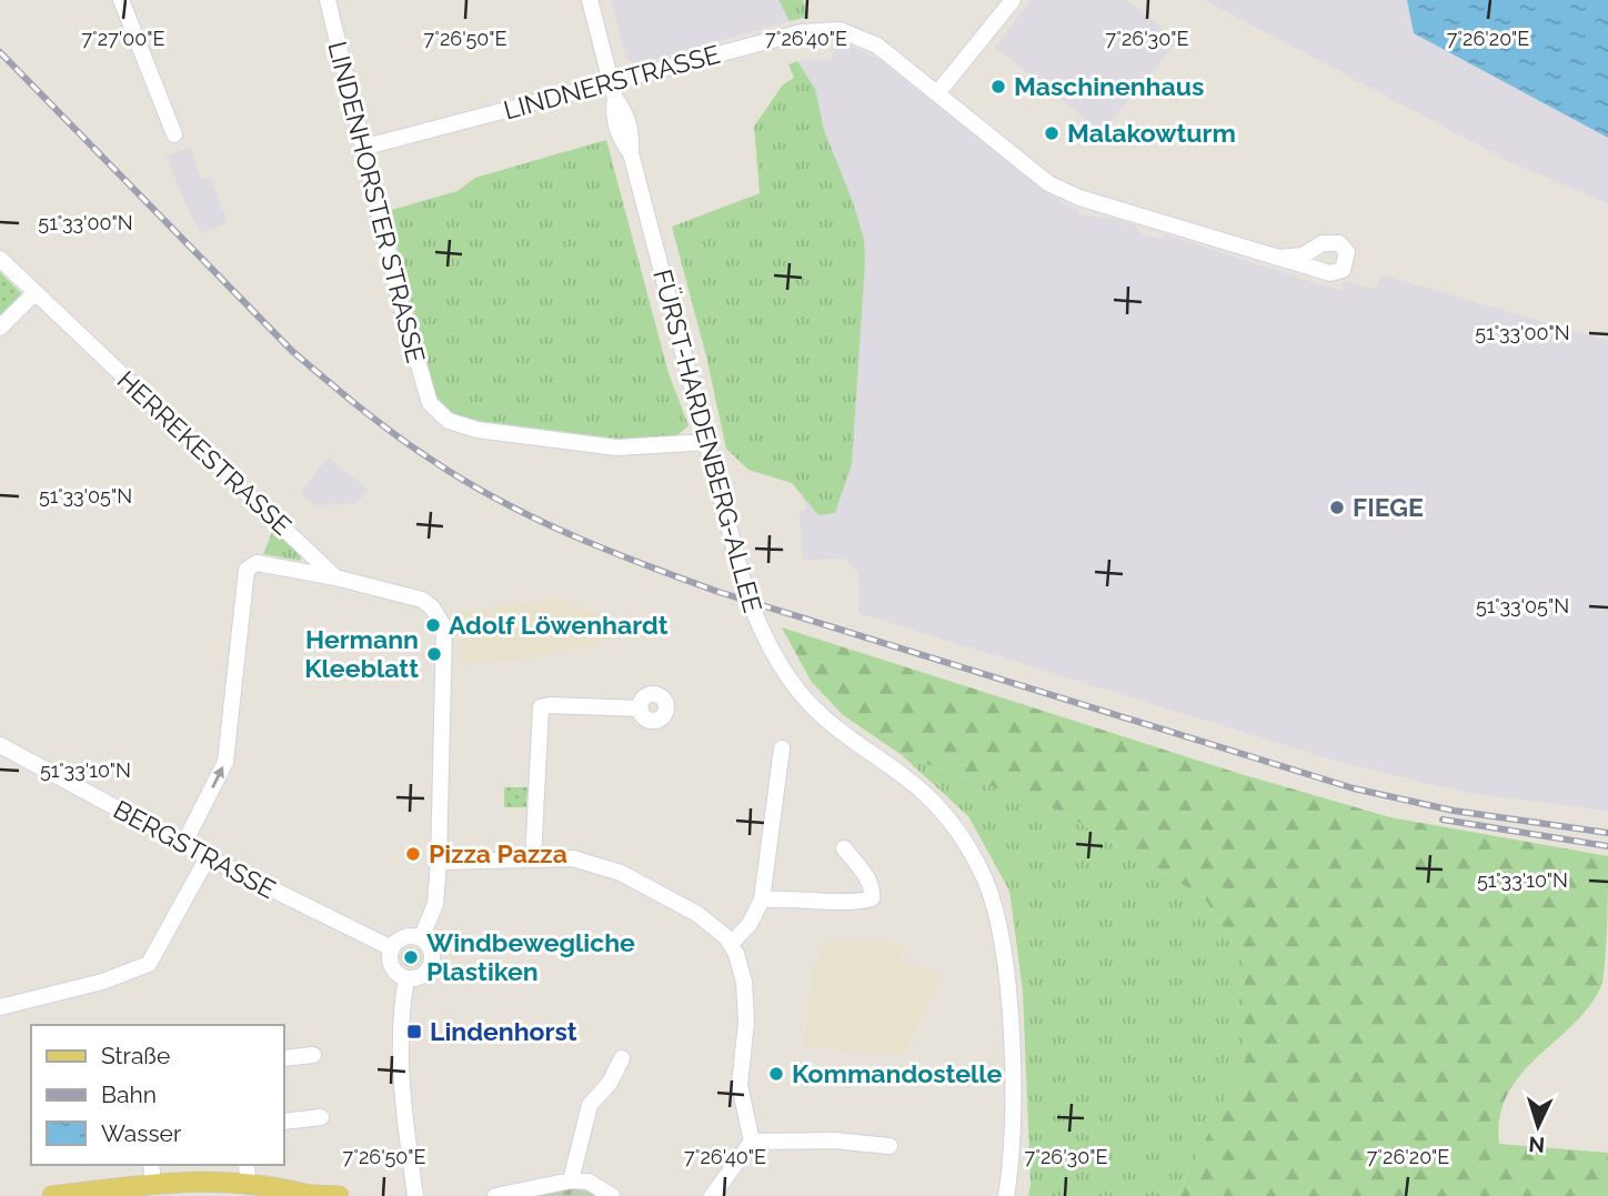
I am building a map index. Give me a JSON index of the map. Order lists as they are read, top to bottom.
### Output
{
  "streets": {
    "street": [
      "LINDNERSTRASSE",
      "LINDENHORSTER STRASSE",
      "FÜRST-HARDENBERG-ALLEE",
      "HERREKESTRASSE",
      "BERGSTRASSE"
    ]
  },
  "crossings": [
    ["LINDNERSTRASSE", "LINDENHORSTER STRASSE"],
    ["LINDNERSTRASSE", "FÜRST-HARDENBERG-ALLEE"],
    ["LINDENHORSTER STRASSE", "FÜRST-HARDENBERG-ALLEE"]
  ],
  "places": {
    "other": [
      "Maschinenhaus",
      "Malakowturm",
      "FIEGE",
      "Adolf Löwenhardt",
      "Hermann Kleeblatt",
      "Pizza Pazza",
      "Windbewegliche Plastiken",
      "Kommandostelle"
    ],
    "transit": ["Lindenhorst"]
  },
  "legend": ["Straße", "Bahn", "Wasser"],
  "north": "bottom",
  "coordinates": [
    "7°27'00\"E",
    "7°26'50\"E",
    "7°26'40\"E",
    "7°26'30\"E",
    "7°26'20\"E",
    "51°33'00\"N",
    "51°33'05\"N",
    "51°33'10\"N"
  ]
}
